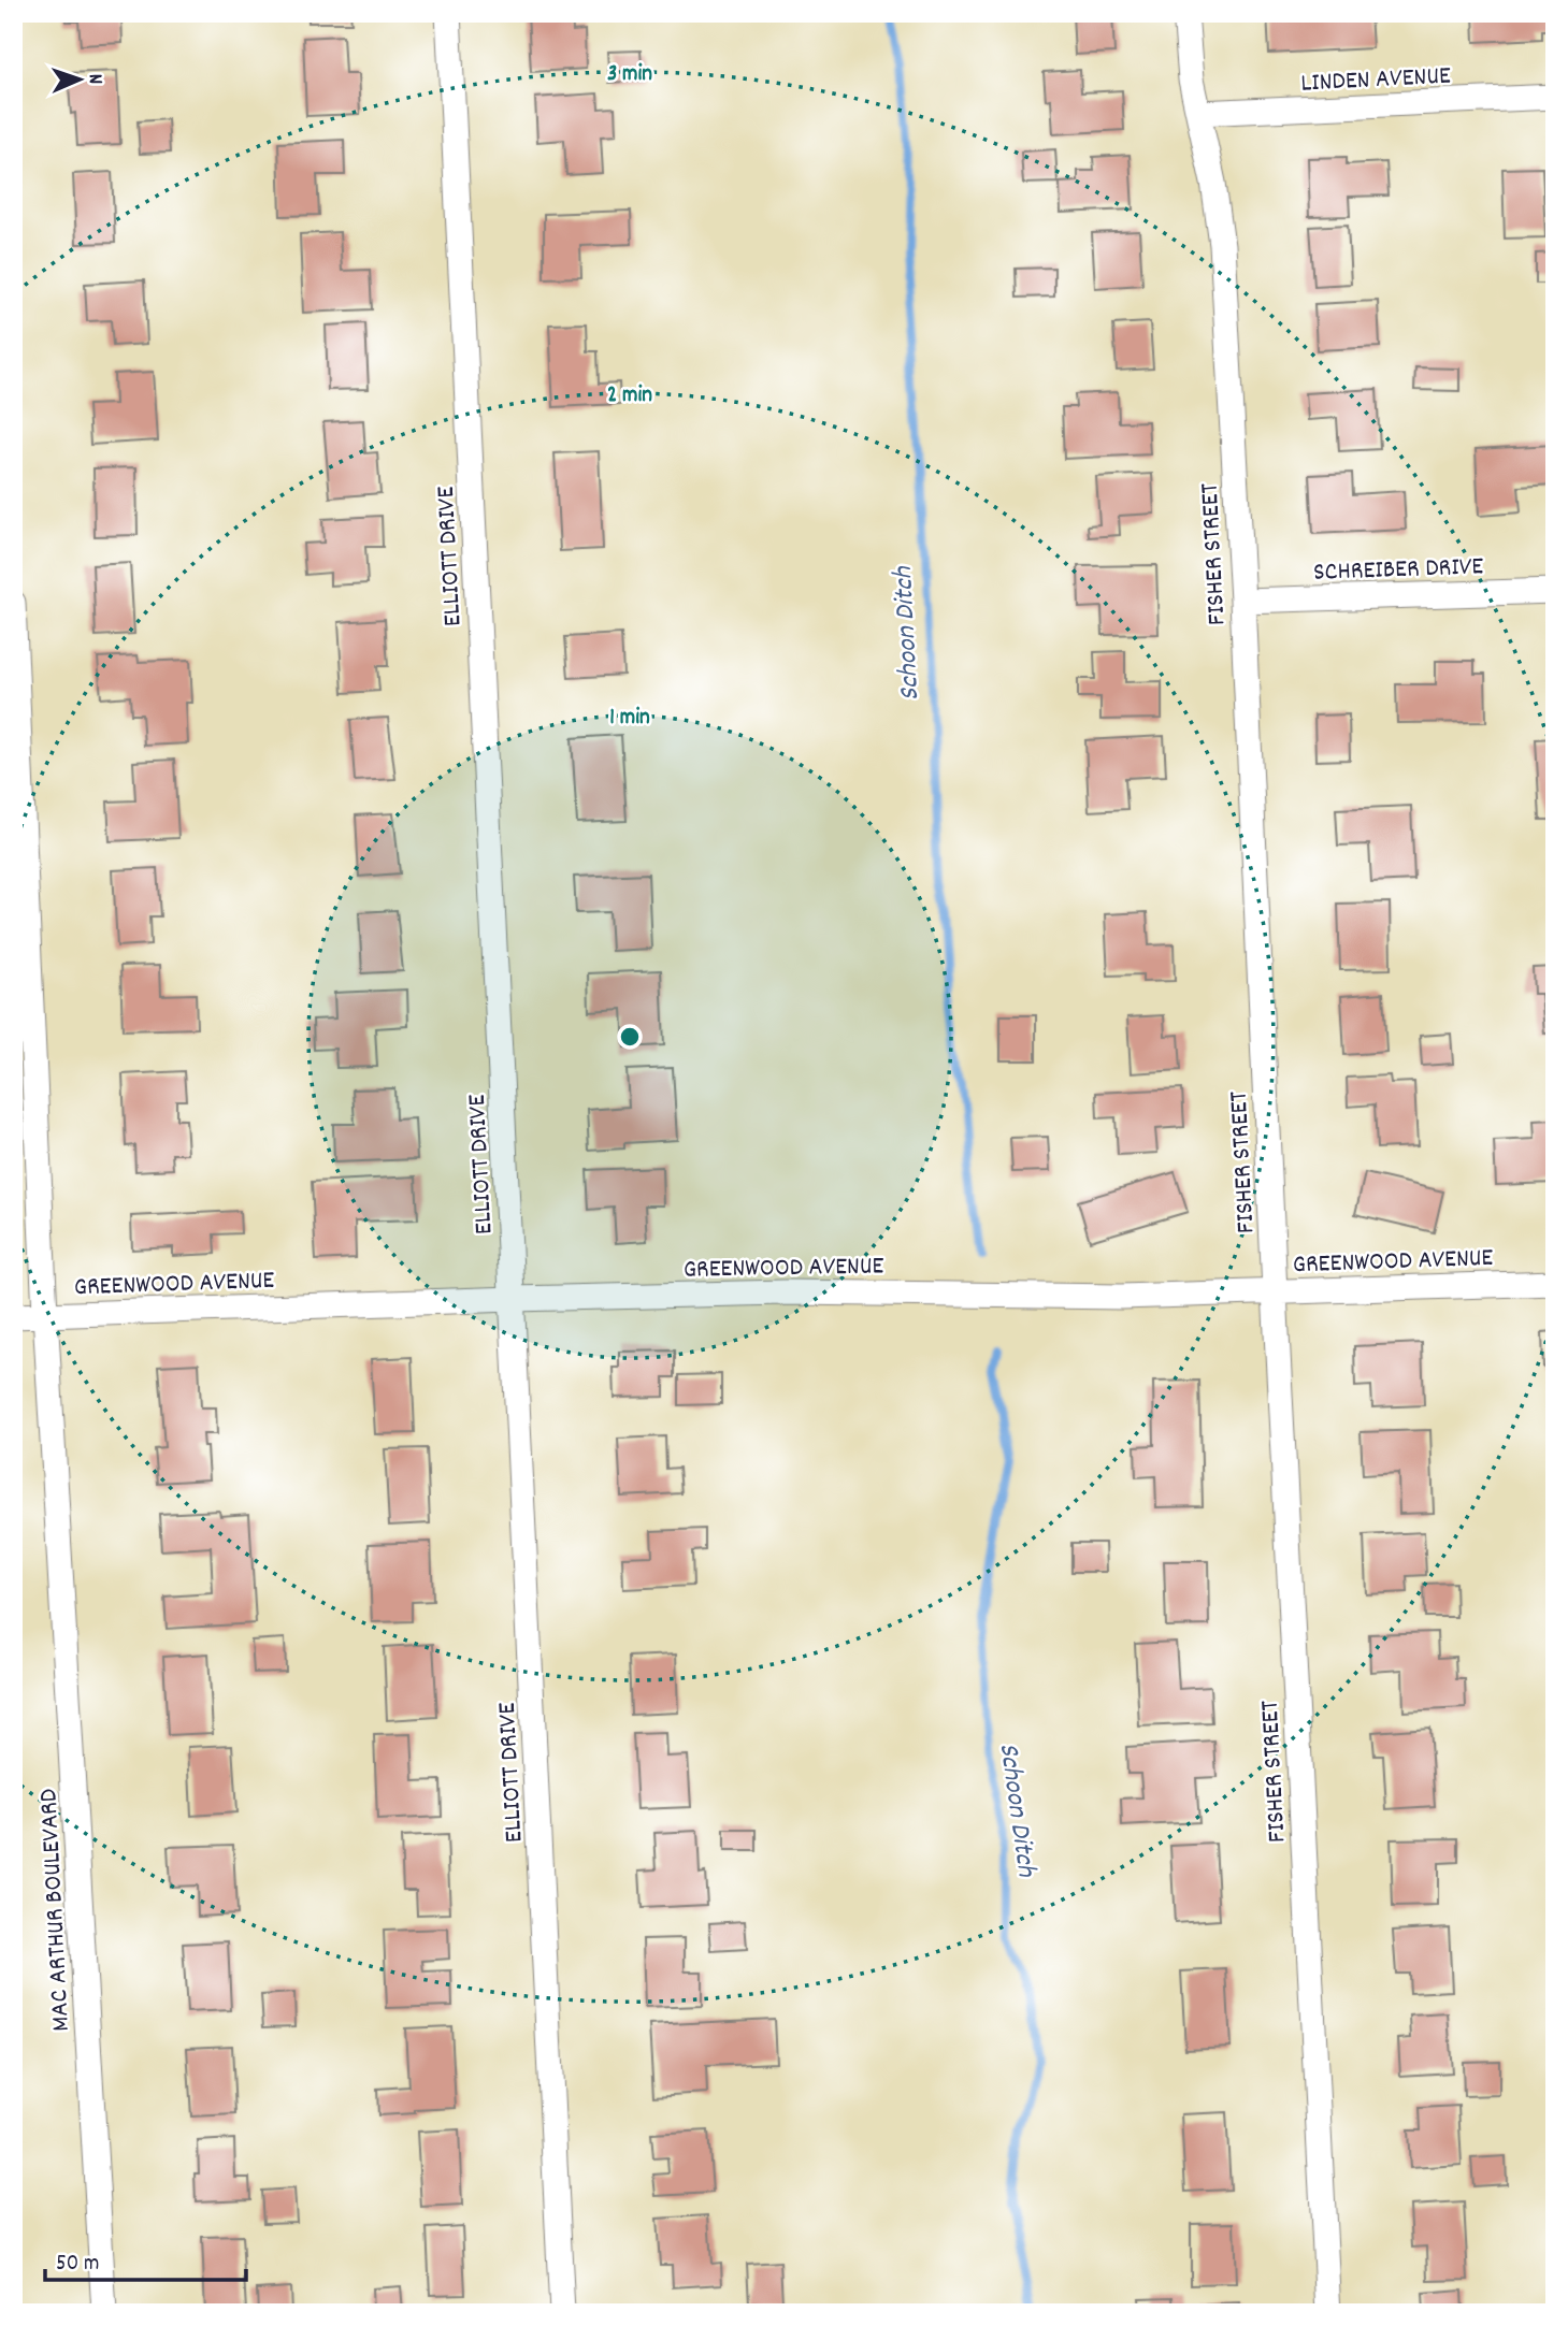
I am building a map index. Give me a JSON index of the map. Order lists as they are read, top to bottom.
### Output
{
  "streets": {
    "street": [
      "LINDEN AVENUE",
      "FISHER STREET",
      "ELLIOTT DRIVE",
      "SCHREIBER DRIVE",
      "GREENWOOD AVENUE",
      "MAC ARTHUR BOULEVARD"
    ]
  },
  "crossings": [
    ["LINDEN AVENUE", "FISHER STREET"],
    ["FISHER STREET", "SCHREIBER DRIVE"],
    ["FISHER STREET", "GREENWOOD AVENUE"],
    ["ELLIOTT DRIVE", "GREENWOOD AVENUE"],
    ["GREENWOOD AVENUE", "MAC ARTHUR BOULEVARD"]
  ],
  "water": ["Schoon Ditch"],
  "scale_bar": "50 m",
  "north": "right",
  "rings": ["3 min", "2 min", "1 min"]
}
